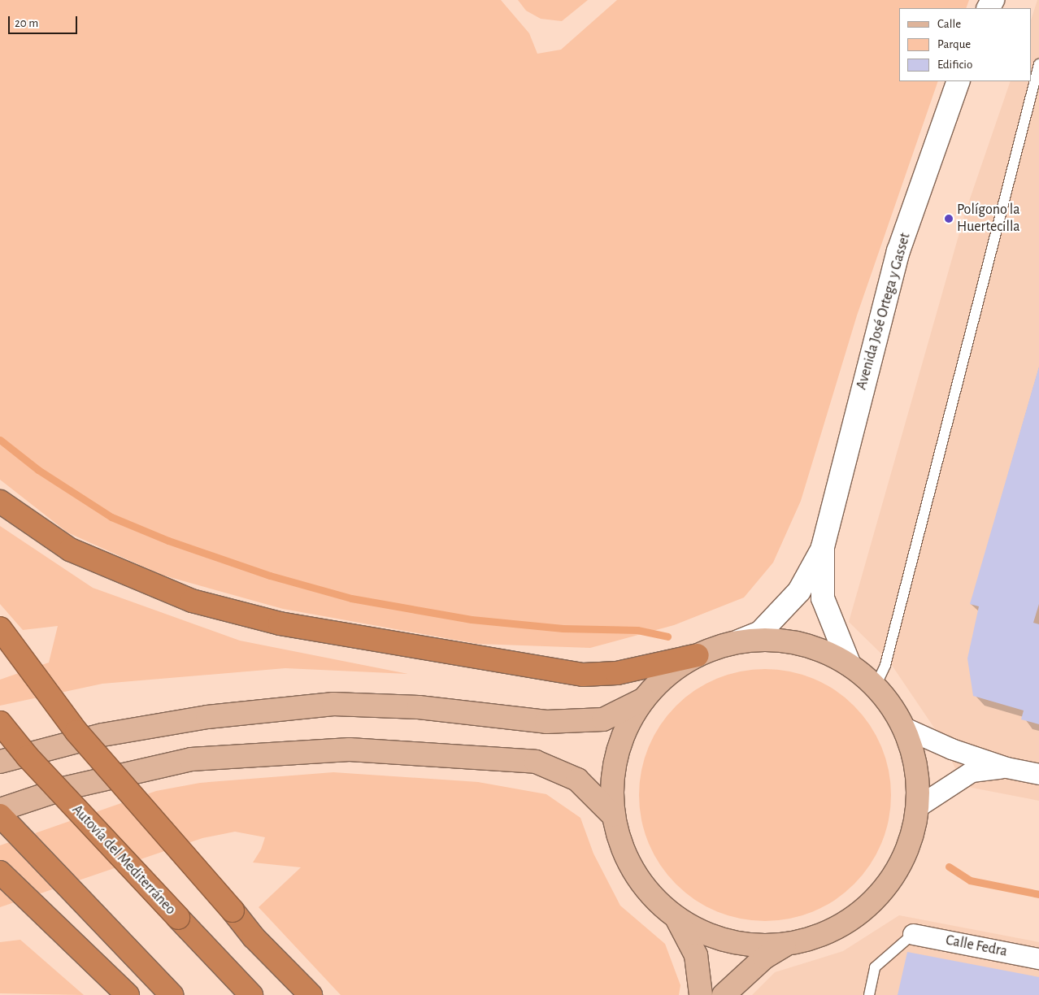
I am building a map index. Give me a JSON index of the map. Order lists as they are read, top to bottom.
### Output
{
  "streets": {
    "highway": ["Autovía del Mediterráneo"],
    "main road": ["Avenida José Ortega y Gasset"],
    "street": ["Calle Fedra"]
  },
  "places": ["Polígono la Huertecilla"],
  "legend": ["Calle", "Parque", "Edificio"],
  "scale_bar": "20 m"
}
